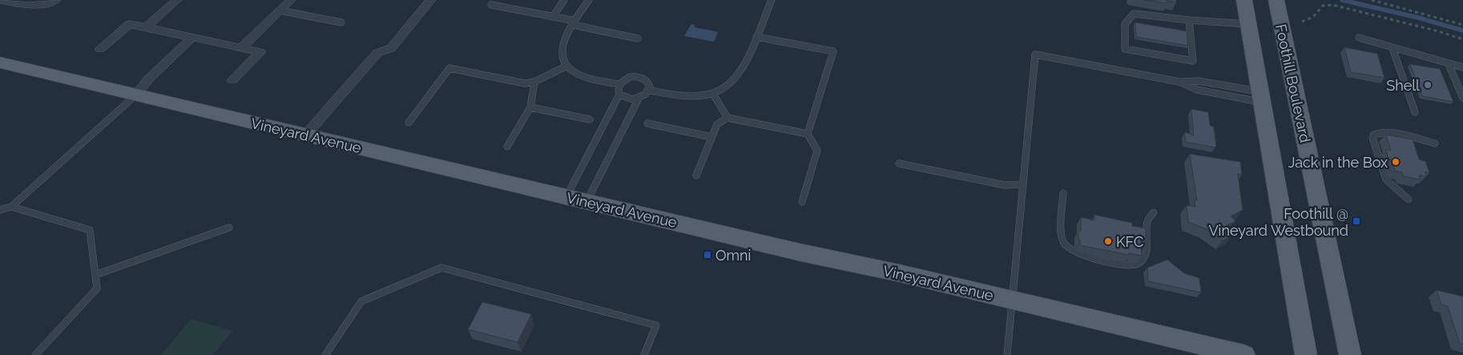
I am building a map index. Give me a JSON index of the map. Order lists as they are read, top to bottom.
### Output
{
  "streets": {
    "main road": ["Foothill Boulevard", "Vineyard Avenue"]
  },
  "places": {
    "other": ["Shell", "Jack in the Box", "KFC"],
    "transit": ["Foothill @ Vineyard Westbound", "Omni"]
  }
}
